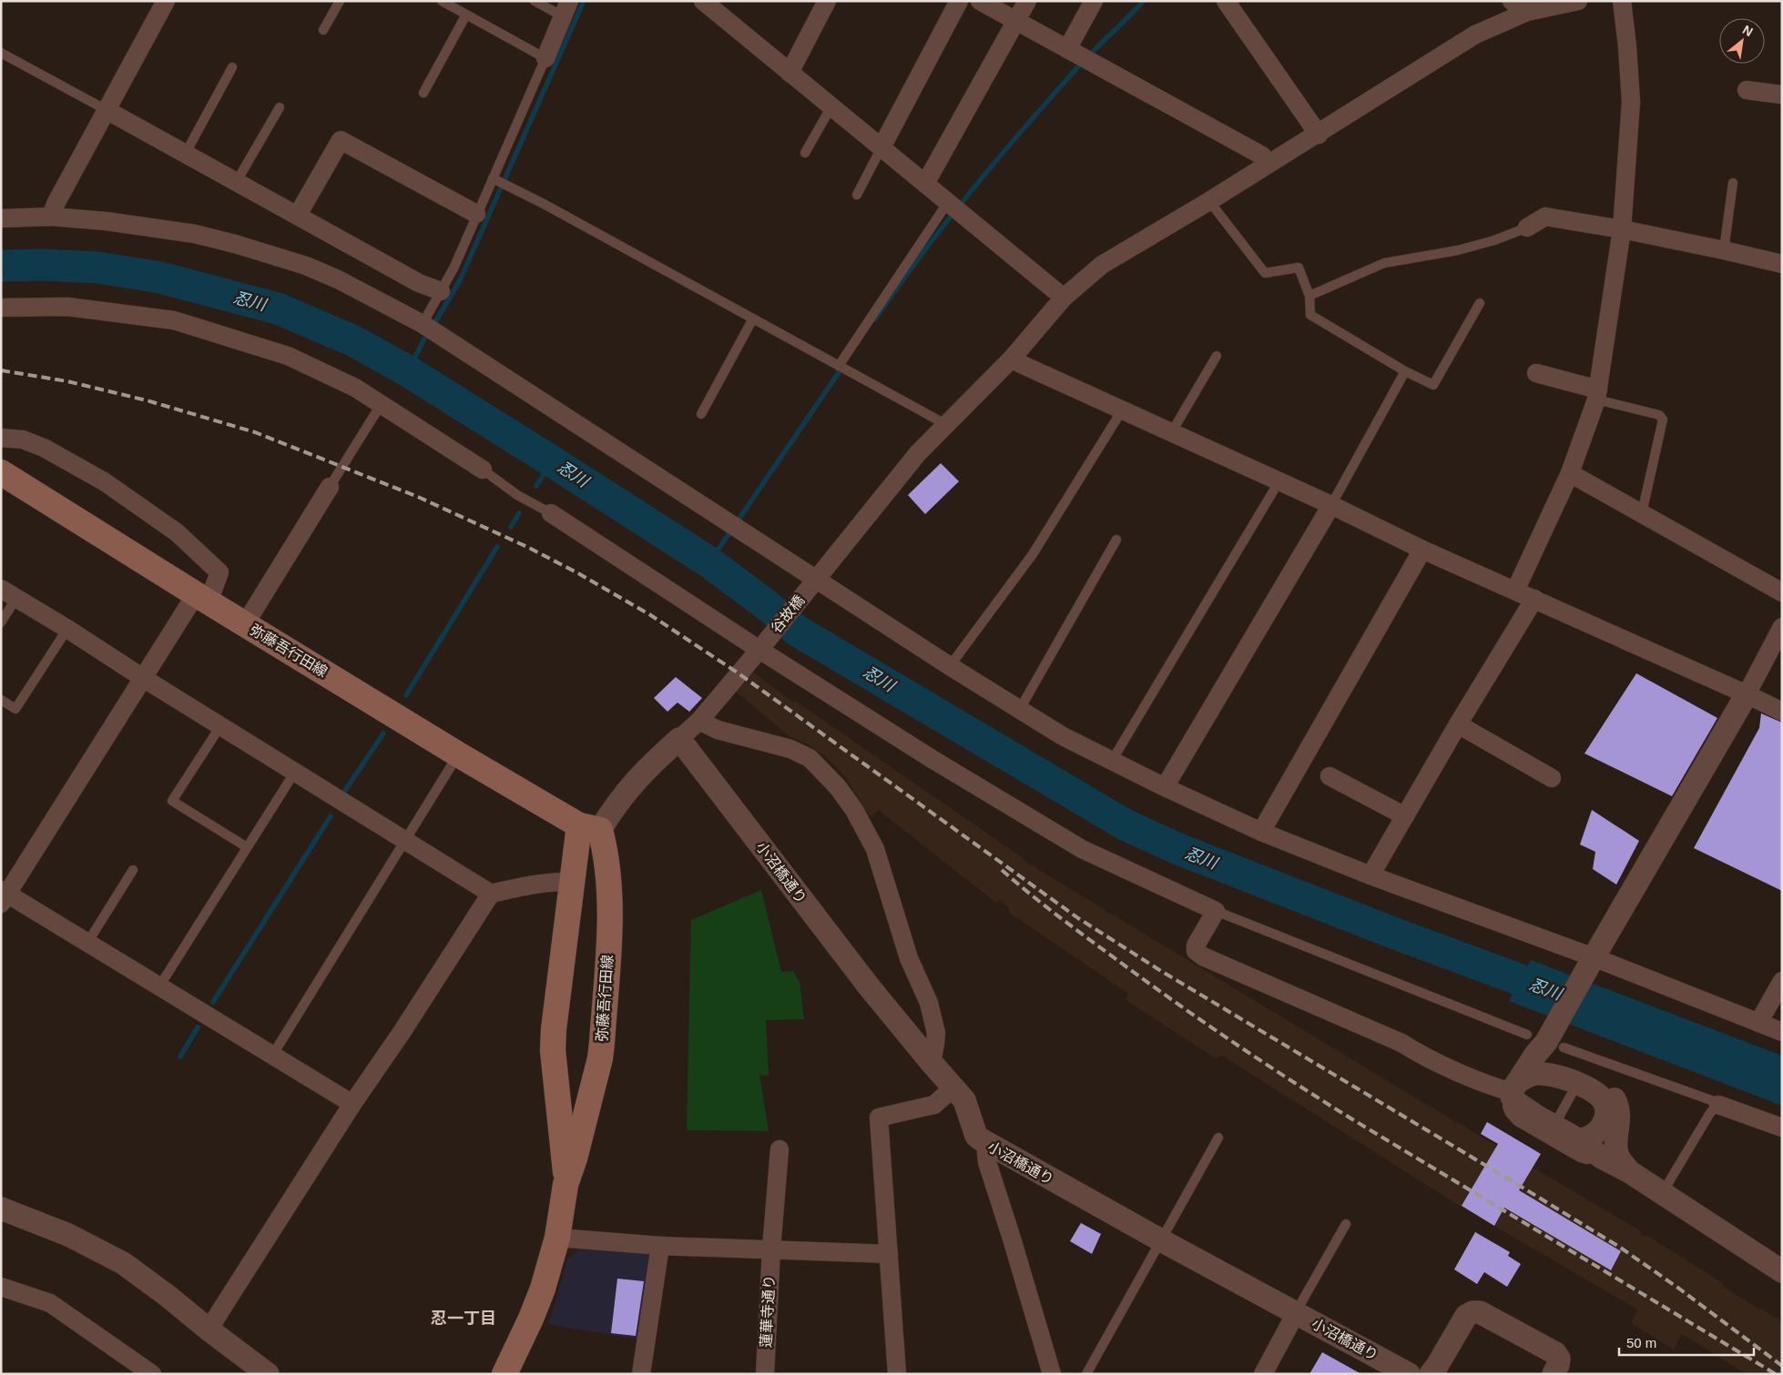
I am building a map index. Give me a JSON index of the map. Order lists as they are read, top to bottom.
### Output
{
  "streets": {
    "main road": ["弥藤吾行田線"],
    "street": ["谷故橋", "小沼橋通り", "蓮華寺通り"]
  },
  "crossings": [
    ["谷故橋", "小沼橋通り"]
  ],
  "districts": ["忍一丁目"],
  "water": ["忍川"],
  "scale_bar": "50 m",
  "north": "top right"
}
